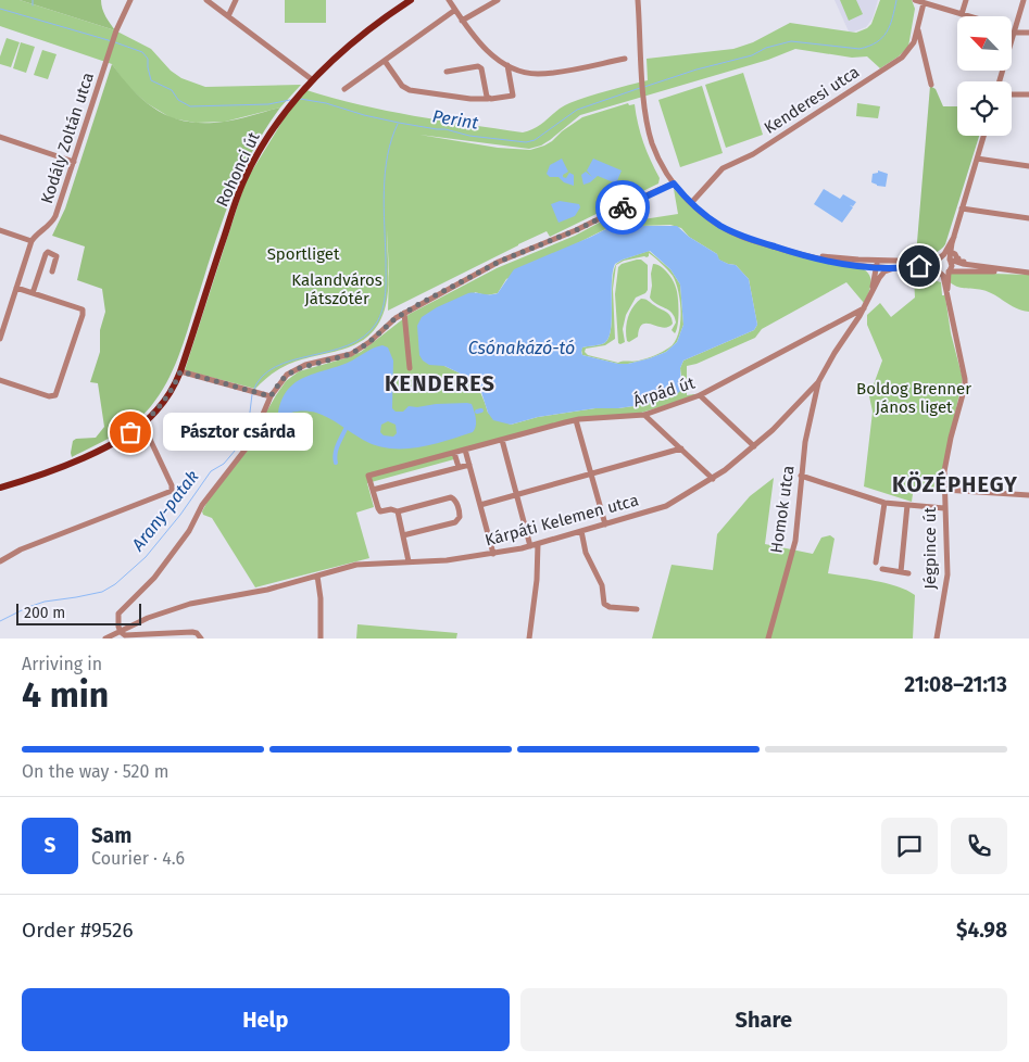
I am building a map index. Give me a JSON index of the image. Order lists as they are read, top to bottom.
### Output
{
  "streets": {
    "main road": ["Rohonci út"],
    "street": [
      "Kenderesi utca",
      "Kodály Zoltán utca",
      "Árpád út",
      "Homok utca",
      "Kárpáti Kelemen utca",
      "Jégpince út"
    ]
  },
  "crossings": [
    ["Árpád út", "Kárpáti Kelemen utca"],
    ["Homok utca", "Kárpáti Kelemen utca"]
  ],
  "districts": ["KENDERES", "KÖZÉPHEGY"],
  "water": ["Perint", "Csónakázó-tó", "Arany-patak"],
  "parks": ["Sportliget", "Kalandváros Játszótér", "Boldog Brenner János liget"],
  "places": ["Pásztor csárda"],
  "scale_bar": "200 m",
  "north": "top left",
  "page": {
    "bubble": "Pásztor csárda",
    "scale": "200 m",
    "heading": ["4 min", "Arriving in", "21:08–21:13"],
    "panel": [
      "Sam",
      "Courier · 4.6",
      "Order #9526",
      "$4.98"
    ],
    "bar": "On the way · 520 m",
    "round": "S",
    "buttons": ["Help", "Share"]
  }
}
